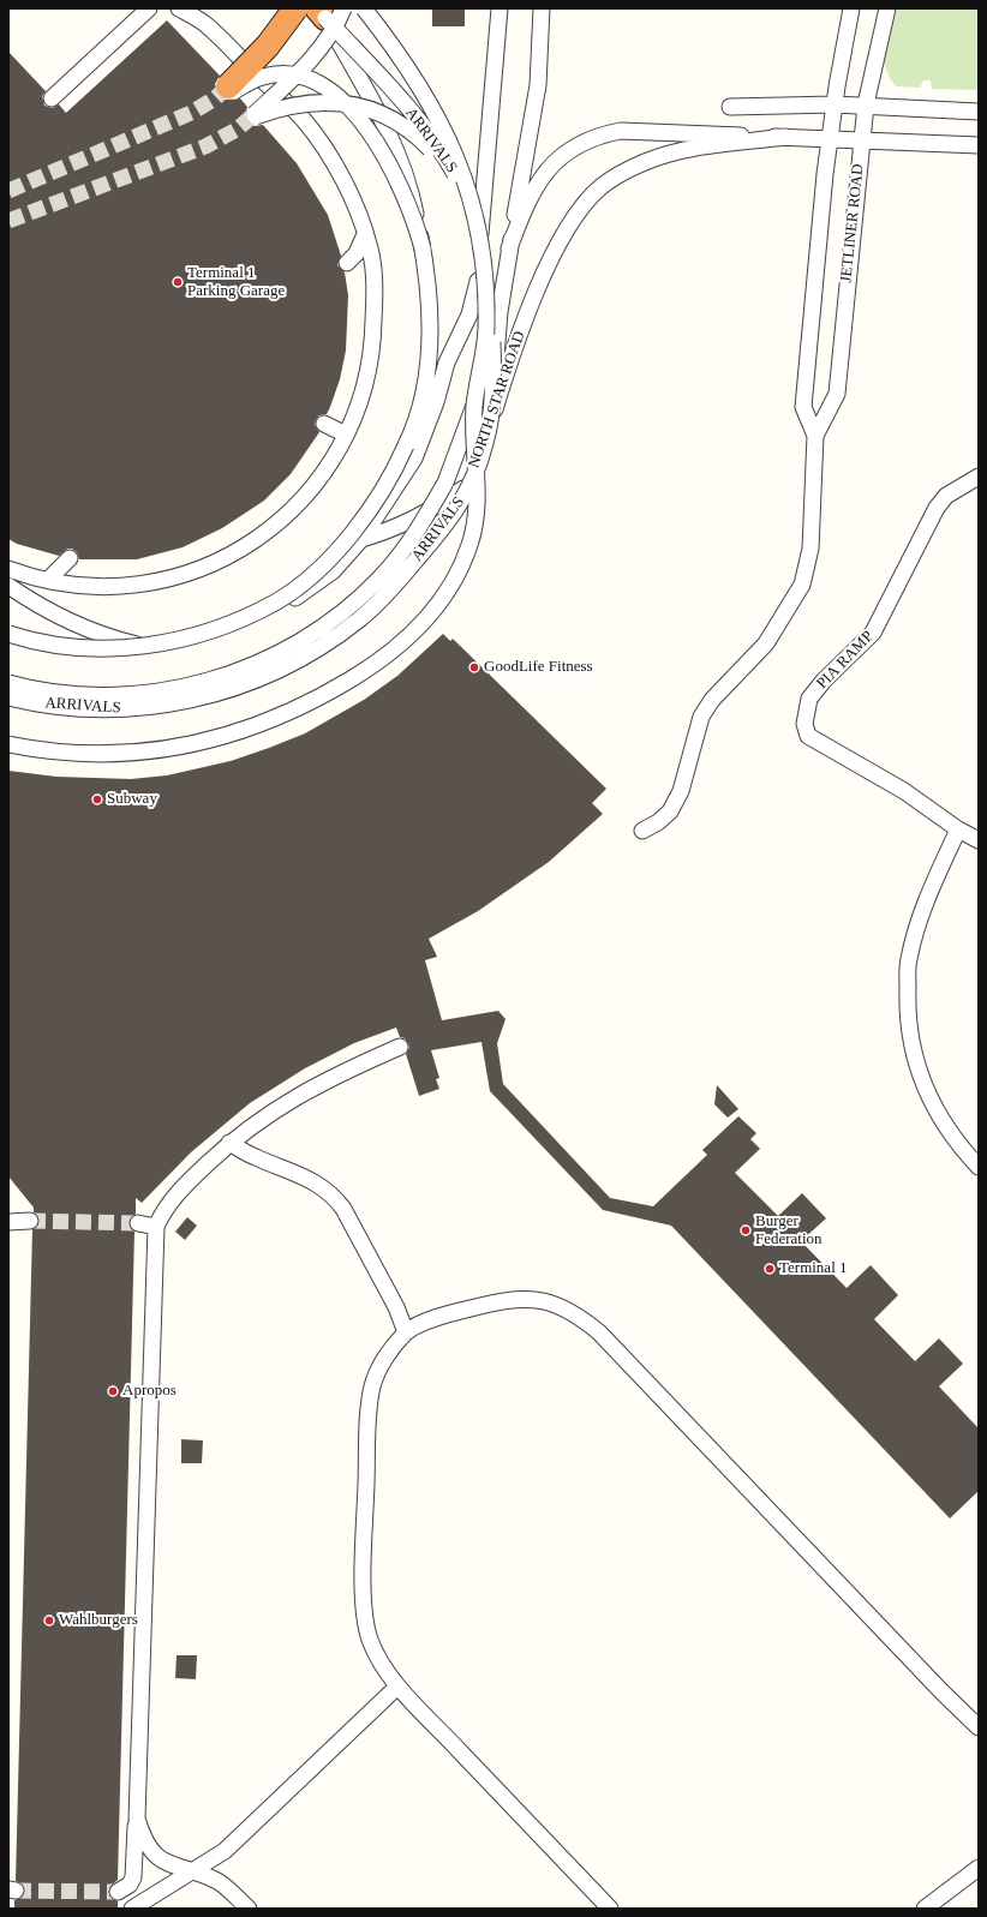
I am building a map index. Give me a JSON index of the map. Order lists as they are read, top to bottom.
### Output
{
  "streets": {
    "street": [
      "ARRIVALS",
      "JETLINER ROAD",
      "NORTH STAR ROAD",
      "PIA RAMP"
    ]
  },
  "crossings": [
    ["ARRIVALS", "NORTH STAR ROAD"]
  ],
  "places": [
    "Terminal 1 Parking Garage",
    "GoodLife Fitness",
    "Subway",
    "Burger Federation",
    "Terminal 1",
    "Apropos",
    "Wahlburgers"
  ]
}
